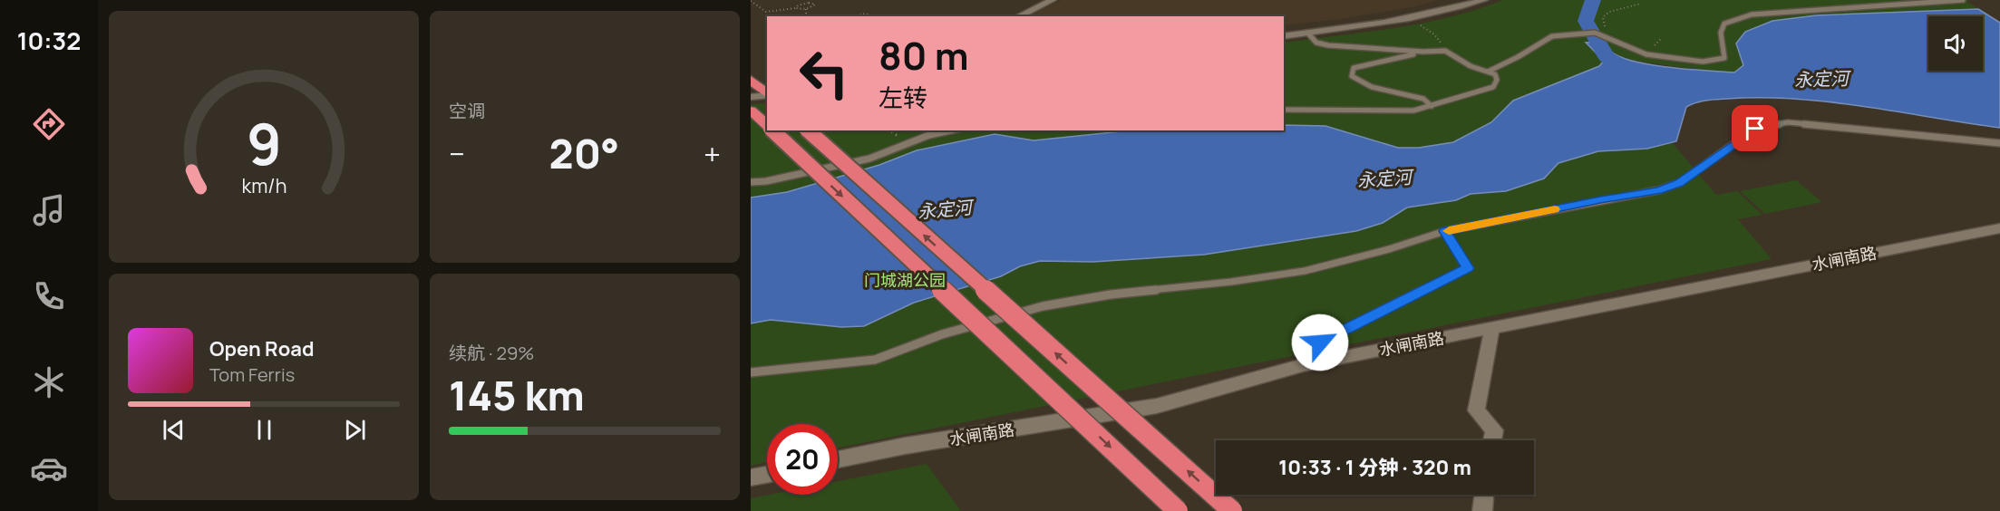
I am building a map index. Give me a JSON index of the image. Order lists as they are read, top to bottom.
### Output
{
  "streets": {
    "street": ["水闸南路"]
  },
  "water": ["永定河"],
  "parks": ["门城湖公园"],
  "page": {
    "tabs": "10:32",
    "tile": [
      "空调",
      ["续航 · 29%", "145 km"]
    ],
    "turn": ["80 m", "左转"],
    "heat": ["−", "20°", "+"],
    "song": ["Open Road", "Tom Ferris"],
    "limit": "20",
    "trip": "10:33 · 1 分钟 · 320 m",
    "gauge": ["9", "km/h"]
  }
}
